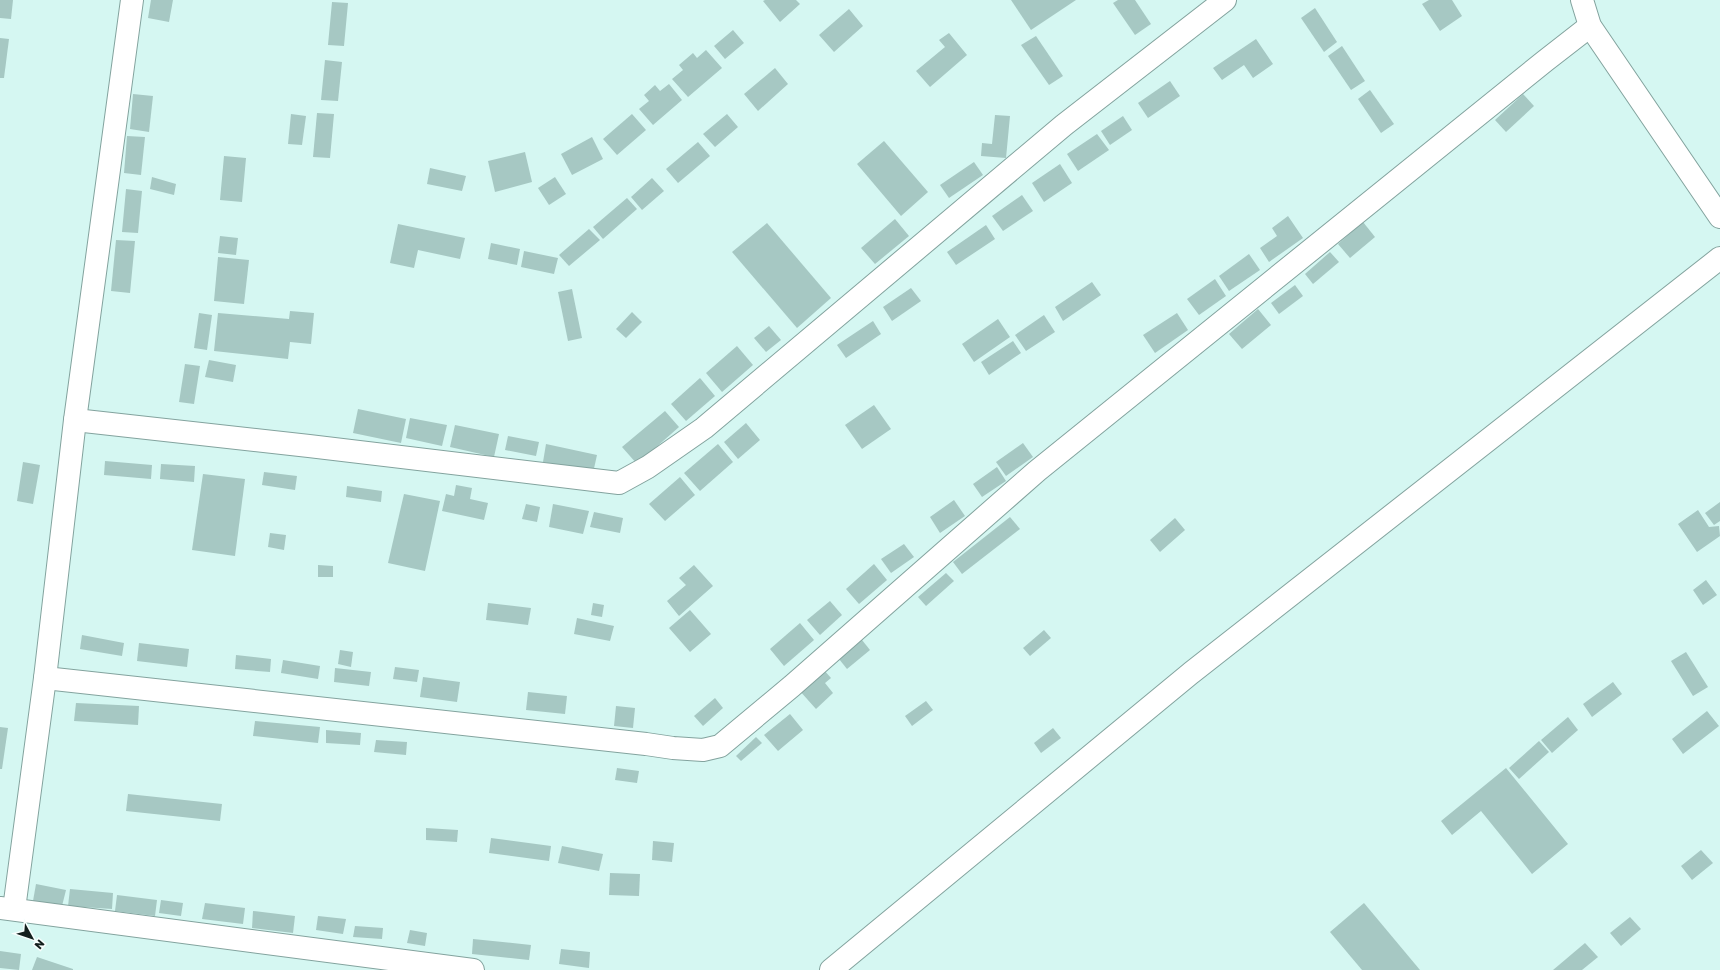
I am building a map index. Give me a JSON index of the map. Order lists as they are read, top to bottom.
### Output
{
  "north": "bottom right"
}
